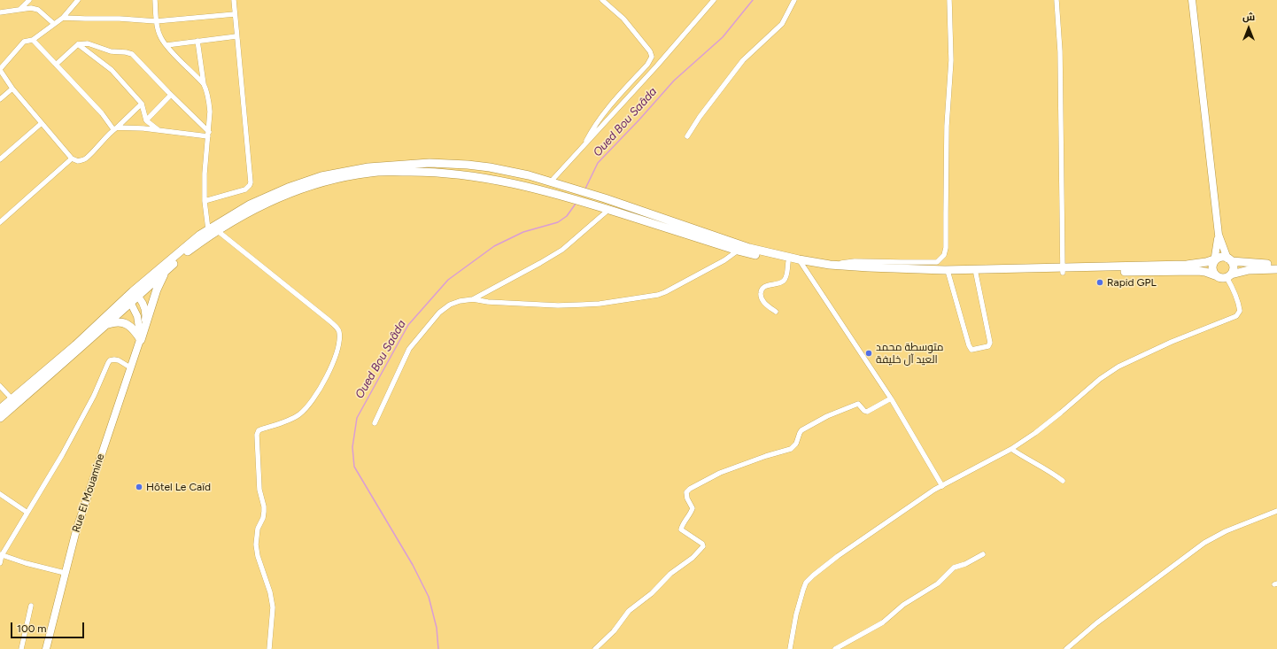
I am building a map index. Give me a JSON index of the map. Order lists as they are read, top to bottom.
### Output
{
  "streets": {
    "main road": ["Rue El Mouamine"]
  },
  "water": ["Oued Bou Saâda"],
  "places": ["Rapid GPL", "متوسطة محمد العيد آل خليفة", "Hôtel Le Caïd"],
  "scale_bar": "100 m",
  "north": "top"
}
